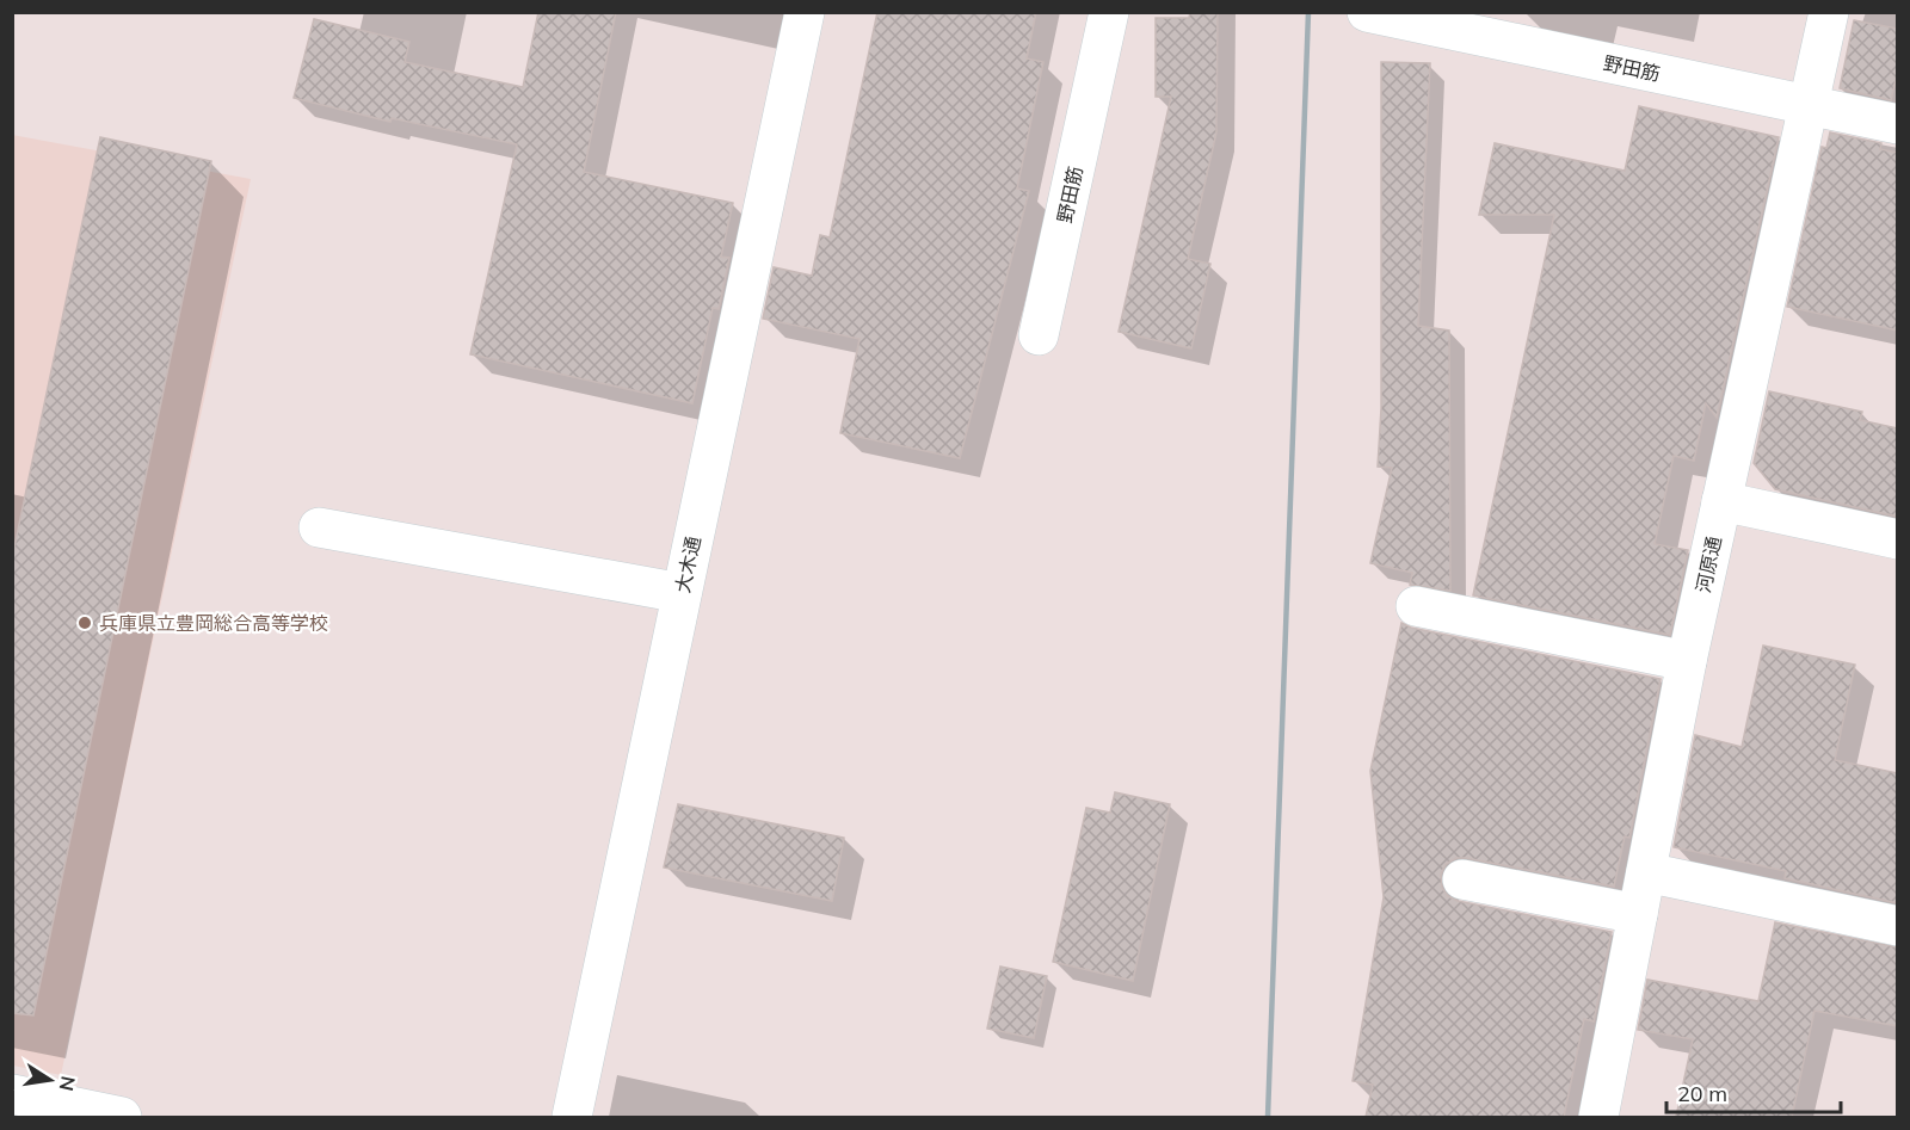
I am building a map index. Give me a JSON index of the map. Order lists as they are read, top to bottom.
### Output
{
  "streets": {
    "street": ["野田筋", "大木通", "河原通"]
  },
  "crossings": [
    ["野田筋", "河原通"]
  ],
  "places": ["兵庫県立豊岡総合高等学校"],
  "scale_bar": "20 m",
  "north": "right"
}
